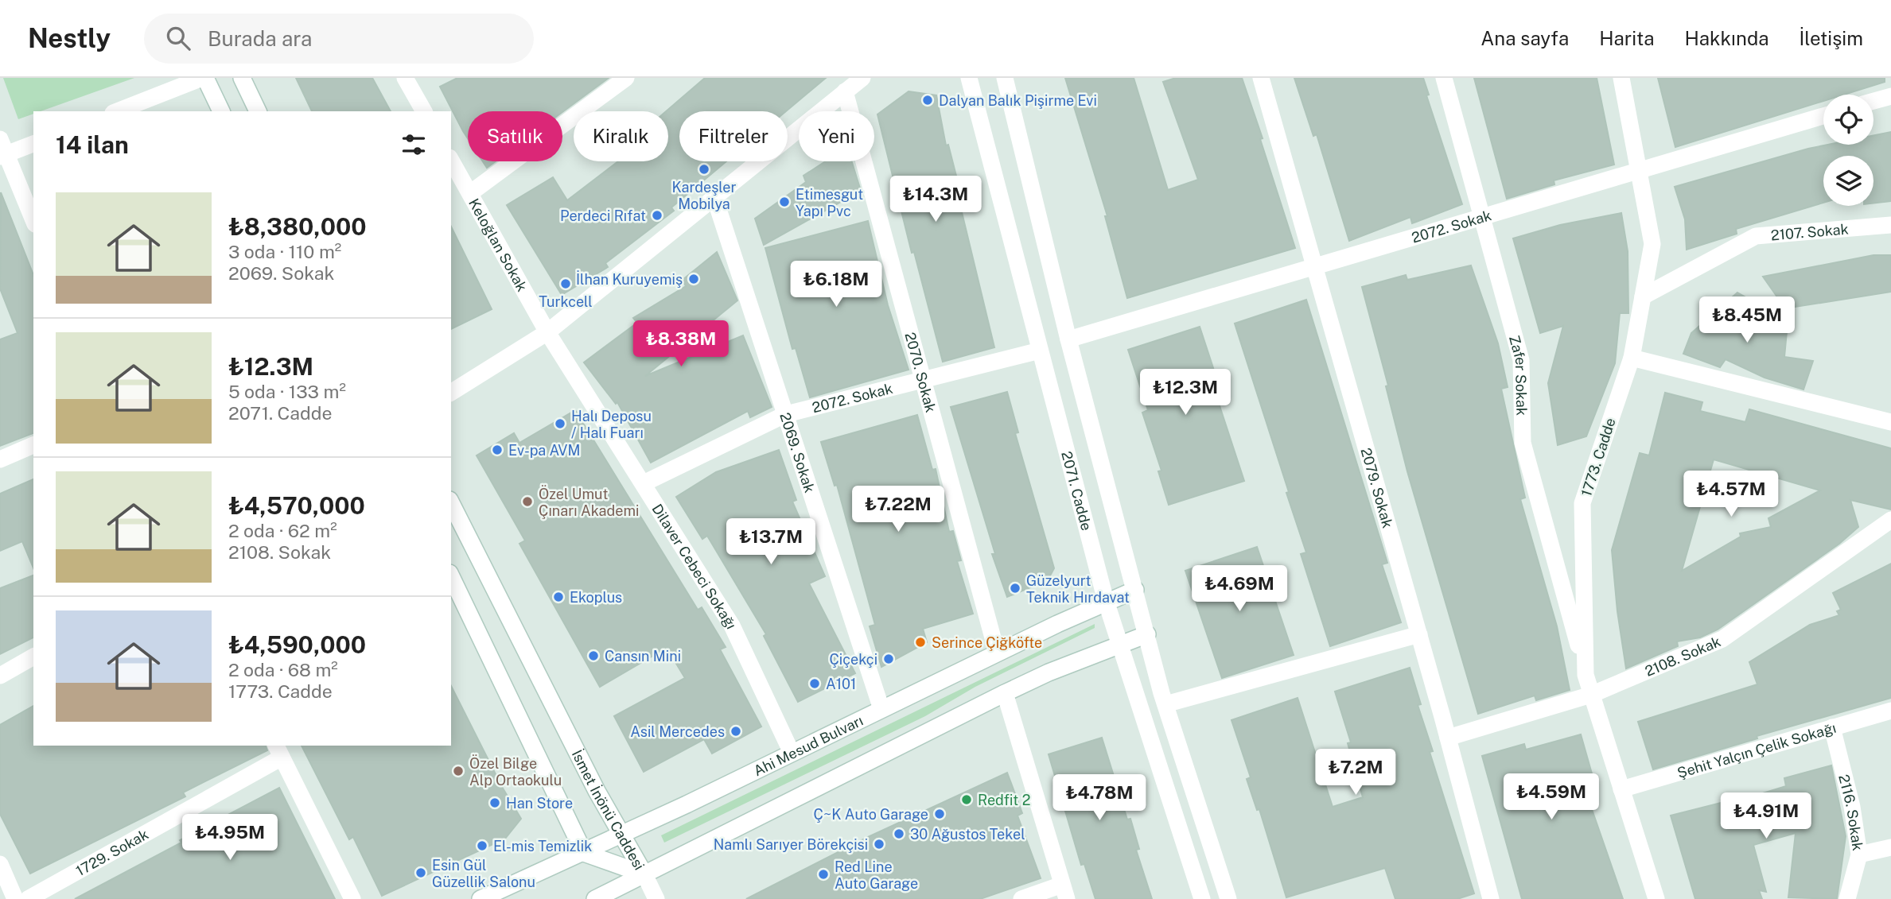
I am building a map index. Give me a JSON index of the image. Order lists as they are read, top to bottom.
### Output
{
  "streets": {
    "street": [
      "2072. Sokak",
      "2107. Sokak",
      "Keloğlan Sokak",
      "2070. Sokak",
      "Zafer Sokak",
      "2069. Sokak",
      "1773. Cadde",
      "2079. Sokak",
      "2071. Cadde",
      "Dilaver Cebeci Sokağı",
      "2108. Sokak",
      "Ahi Mesud Bulvarı",
      "Şehit Yalçın Çelik Sokağı",
      "İsmet İnönü Caddesi",
      "2116. Sokak",
      "1729. Sokak"
    ]
  },
  "crossings": [
    ["2072. Sokak", "2070. Sokak"],
    ["2072. Sokak", "Zafer Sokak"],
    ["2072. Sokak", "2069. Sokak"],
    ["2072. Sokak", "1773. Cadde"],
    ["2072. Sokak", "2079. Sokak"],
    ["2072. Sokak", "2071. Cadde"],
    ["2072. Sokak", "Dilaver Cebeci Sokağı"],
    ["2107. Sokak", "1773. Cadde"],
    ["Keloğlan Sokak", "Dilaver Cebeci Sokağı"],
    ["2070. Sokak", "Ahi Mesud Bulvarı"],
    ["Zafer Sokak", "1773. Cadde"],
    ["2069. Sokak", "Ahi Mesud Bulvarı"],
    ["1773. Cadde", "2108. Sokak"],
    ["1773. Cadde", "Şehit Yalçın Çelik Sokağı"],
    ["2079. Sokak", "2108. Sokak"],
    ["2071. Cadde", "Ahi Mesud Bulvarı"],
    ["Dilaver Cebeci Sokağı", "Ahi Mesud Bulvarı"],
    ["Ahi Mesud Bulvarı", "İsmet İnönü Caddesi"],
    ["Şehit Yalçın Çelik Sokağı", "2116. Sokak"]
  ],
  "places": [
    "Dalyan Balık Pişirme Evi",
    "Kardeşler Mobilya",
    "Etimesgut Yapı Pvc",
    "Perdeci Rıfat",
    "İlhan Kuruyemiş",
    "Turkcell",
    "Halı Deposu / Halı Fuarı",
    "Ev-pa AVM",
    "Özel Umut Çınarı Akademi",
    "Güzelyurt Teknik Hırdavat",
    "Ekoplus",
    "Serince Çiğköfte",
    "Cansın Mini",
    "Çiçekçi",
    "A101",
    "Asil Mercedes",
    "Özel Bilge Alp Ortaokulu",
    "Redfit 2",
    "Han Store",
    "Ç~K Auto Garage",
    "30 Ağustos Tekel",
    "Namlı Sarıyer Börekçisi",
    "El-mis Temizlik",
    "Esin Gül Güzellik Salonu",
    "Red Line Auto Garage"
  ],
  "page": {
    "header": "Nestly",
    "search": "Burada ara",
    "nav": [
      "Ana sayfa",
      "Harita",
      "Hakkında",
      "İletişim"
    ],
    "chip": [
      "Satılık",
      "Kiralık",
      "Filtreler",
      "Yeni"
    ],
    "heading": "14 ilan",
    "price": [
      "₺14.3M",
      "₺6.18M",
      "₺8.45M",
      "₺8.38M",
      "₺12.3M",
      "₺4.57M",
      "₺7.22M",
      "₺13.7M",
      "₺4.69M",
      "₺7.2M",
      "₺4.59M",
      "₺4.78M",
      "₺4.91M",
      "₺4.95M"
    ],
    "list": [
      {
        "name": "₺8,380,000",
        "note": "3 oda · 110 m² · 2069. Sokak"
      },
      {
        "name": "₺12.3M",
        "note": "5 oda · 133 m² · 2071. Cadde"
      },
      {
        "name": "₺4,570,000",
        "note": "2 oda · 62 m² · 2108. Sokak"
      },
      {
        "name": "₺4,590,000",
        "note": "2 oda · 68 m² · 1773. Cadde"
      }
    ]
  }
}
